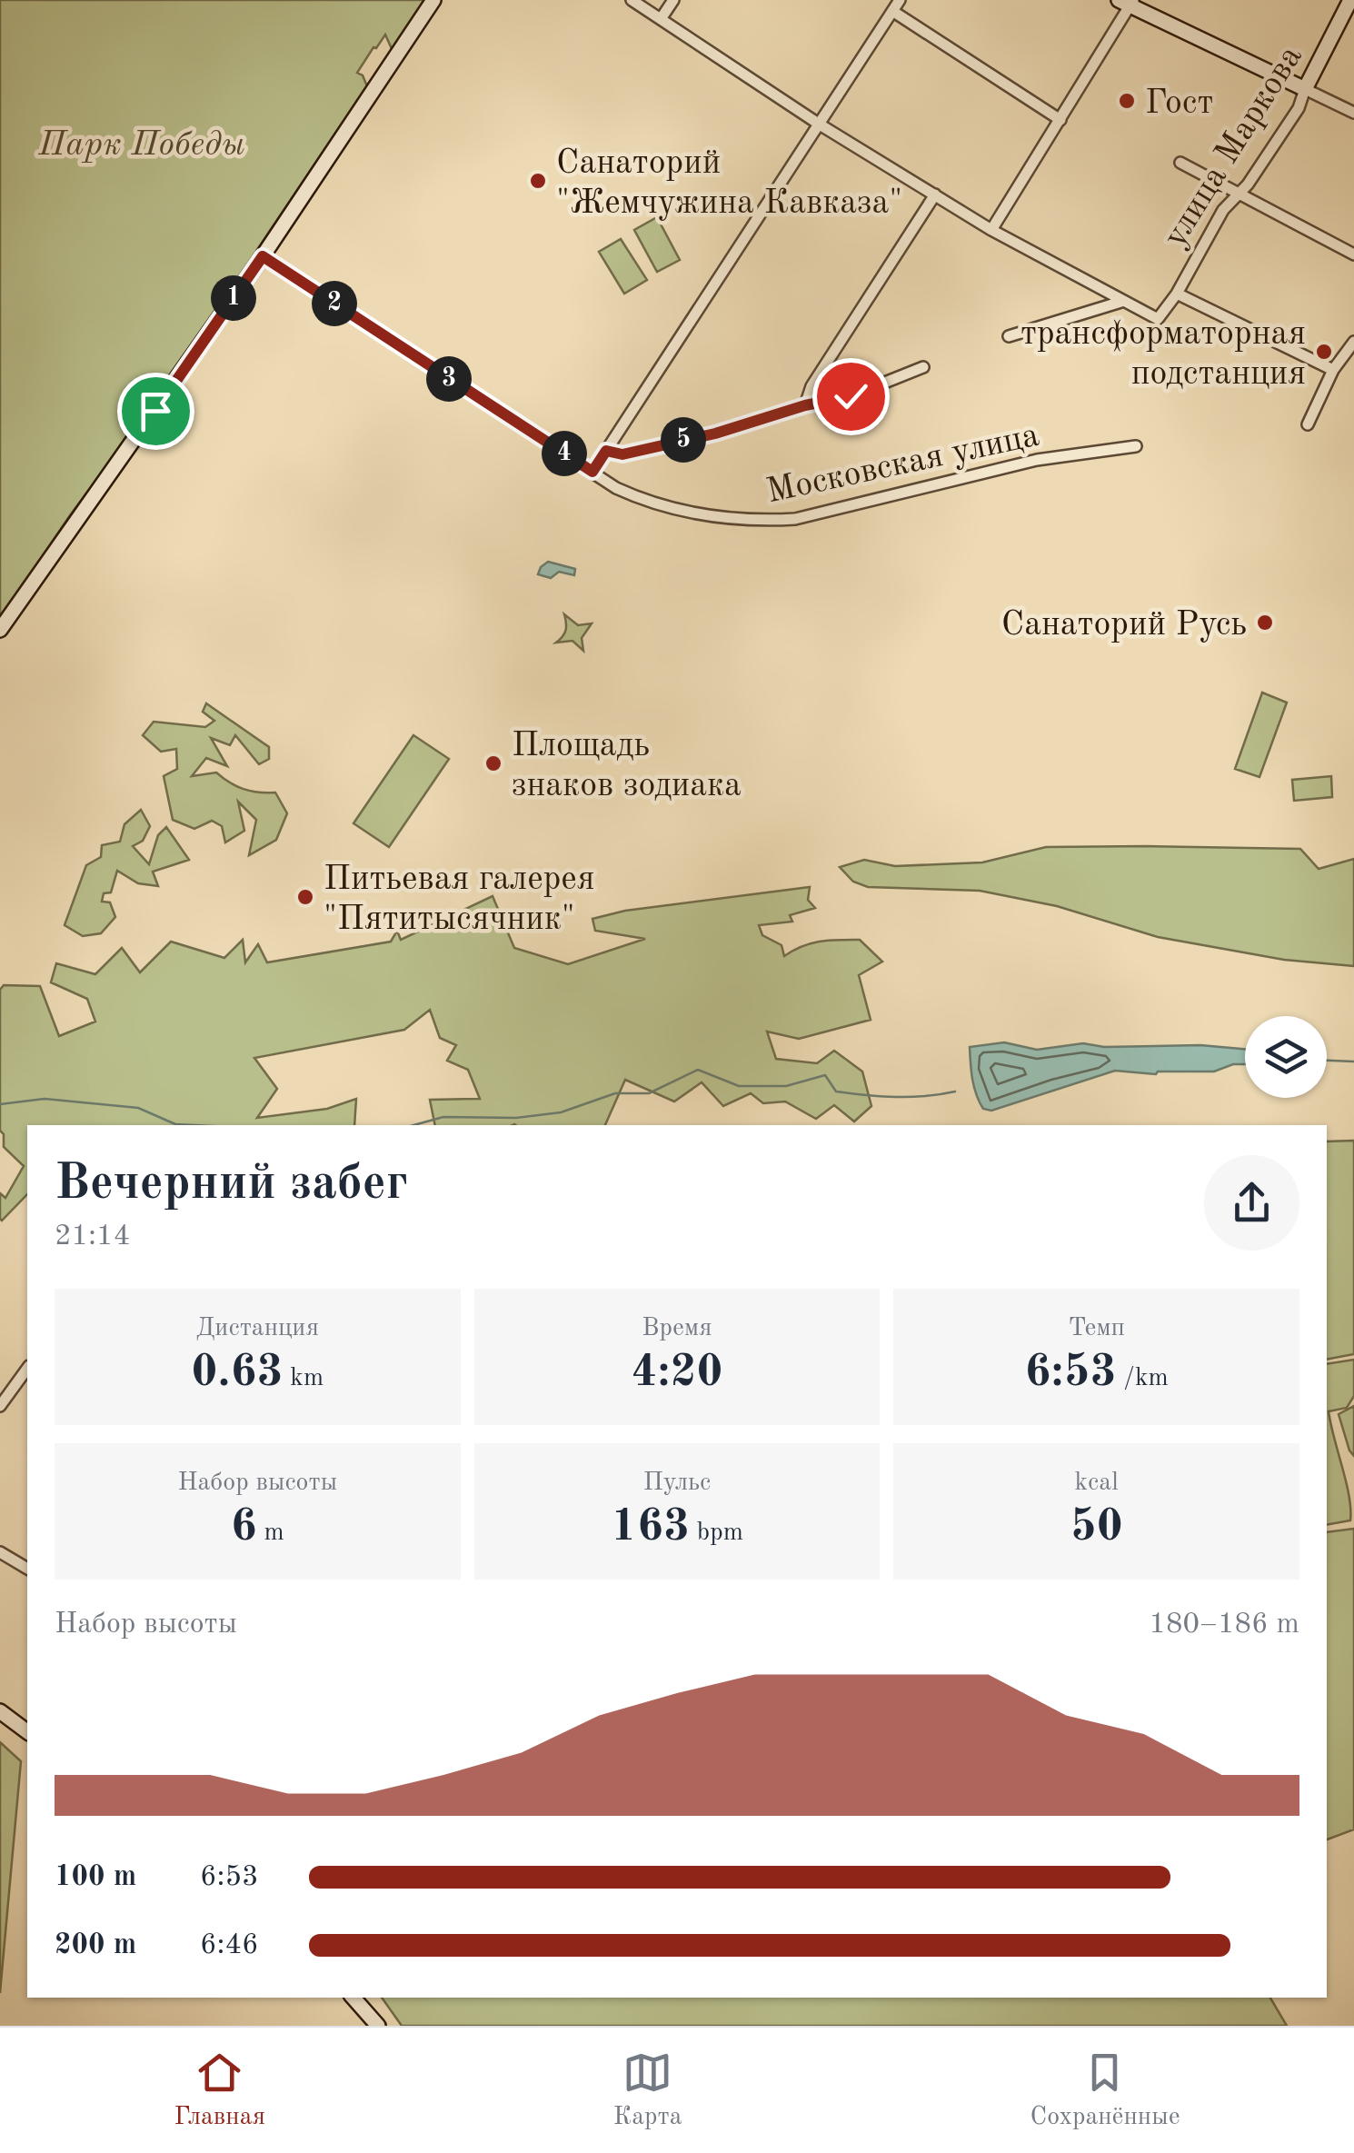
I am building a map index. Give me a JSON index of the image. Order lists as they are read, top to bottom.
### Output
{
  "streets": {
    "street": ["улица Маркова", "Московская улица"]
  },
  "parks": ["Парк Победы"],
  "places": [
    "Гост",
    "Санаторий \"Жемчужина Кавказа\"",
    "трансформаторная подстанция",
    "Санаторий Русь",
    "Площадь знаков зодиака",
    "Питьевая галерея \"Пятитысячник\""
  ],
  "page": {
    "pins": [
      "1",
      "2",
      "3",
      "5",
      "4"
    ],
    "heading": ["Вечерний забег", "21:14"],
    "stats": [
      ["Дистанция", "0.63 km"],
      ["Время", "4:20"],
      ["Темп", "6:53 /km"],
      ["Набор высоты", "6 m"],
      ["Пульс", "163 bpm"],
      ["kcal", "50"]
    ],
    "chart": ["Набор высоты", "180–186 m"],
    "list": [
      {
        "name": "100 m",
        "note": "6:53"
      },
      {
        "name": "200 m",
        "note": "6:46"
      }
    ],
    "tabs": ["Главная", "Карта", "Сохранённые"]
  }
}
